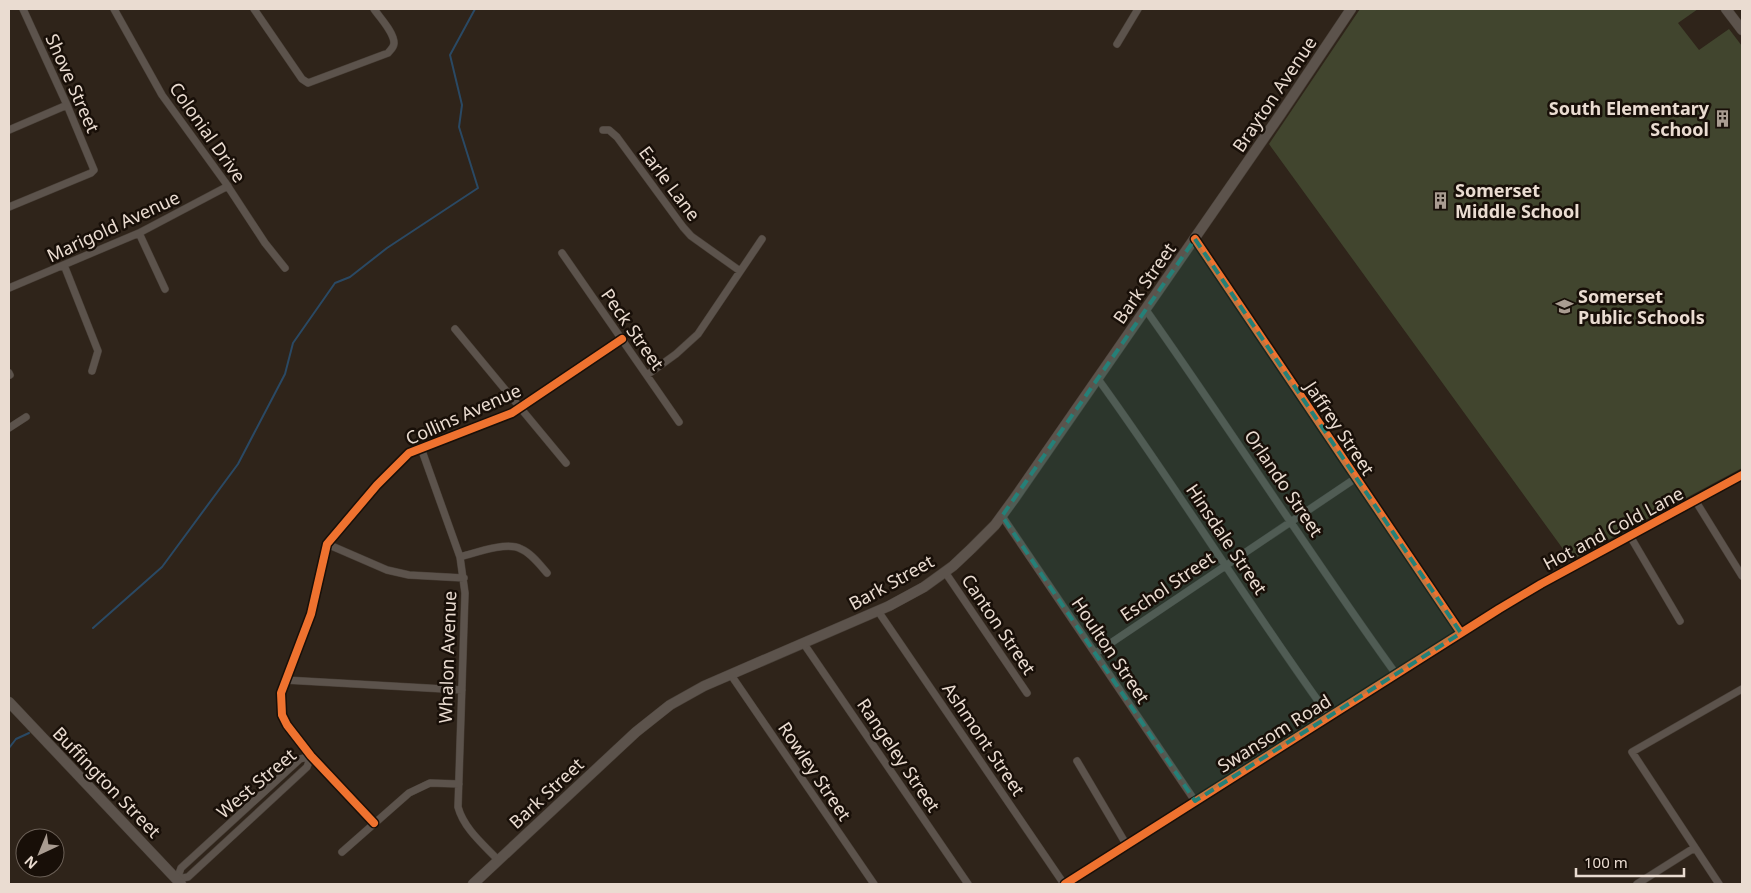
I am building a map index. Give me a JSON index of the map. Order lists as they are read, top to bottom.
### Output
{
  "streets": {
    "main road": ["Brayton Avenue", "Bark Street", "Buffington Street"],
    "street": [
      "Shove Street",
      "Colonial Drive",
      "Earle Lane",
      "Marigold Avenue",
      "Peck Street",
      "Collins Avenue",
      "Jaffrey Street",
      "Orlando Street",
      "Hot and Cold Lane",
      "Hinsdale Street",
      "Eschol Street",
      "Canton Street",
      "Houlton Street",
      "Whalon Avenue",
      "Swansom Road",
      "Ashmont Street",
      "Rangeley Street",
      "Rowley Street",
      "West Street"
    ]
  },
  "crossings": [
    ["Brayton Avenue", "Bark Street"],
    ["Colonial Drive", "Marigold Avenue"],
    ["Bark Street", "Jaffrey Street"],
    ["Bark Street", "Orlando Street"],
    ["Bark Street", "Hinsdale Street"],
    ["Bark Street", "Canton Street"],
    ["Bark Street", "Houlton Street"],
    ["Bark Street", "Whalon Avenue"],
    ["Bark Street", "Ashmont Street"],
    ["Bark Street", "Rangeley Street"],
    ["Bark Street", "Rowley Street"],
    ["Peck Street", "Collins Avenue"],
    ["Collins Avenue", "Whalon Avenue"],
    ["Collins Avenue", "West Street"],
    ["Jaffrey Street", "Eschol Street"],
    ["Jaffrey Street", "Swansom Road"],
    ["Orlando Street", "Eschol Street"],
    ["Orlando Street", "Swansom Road"],
    ["Hot and Cold Lane", "Swansom Road"],
    ["Hinsdale Street", "Eschol Street"],
    ["Hinsdale Street", "Swansom Road"],
    ["Eschol Street", "Houlton Street"],
    ["Houlton Street", "Swansom Road"],
    ["Swansom Road", "Ashmont Street"],
    ["Buffington Street", "West Street"]
  ],
  "places": {
    "building": ["South Elementary School", "Somerset Middle School"],
    "school or university": ["Somerset Public Schools"]
  },
  "scale_bar": "100 m",
  "north": "bottom left"
}
